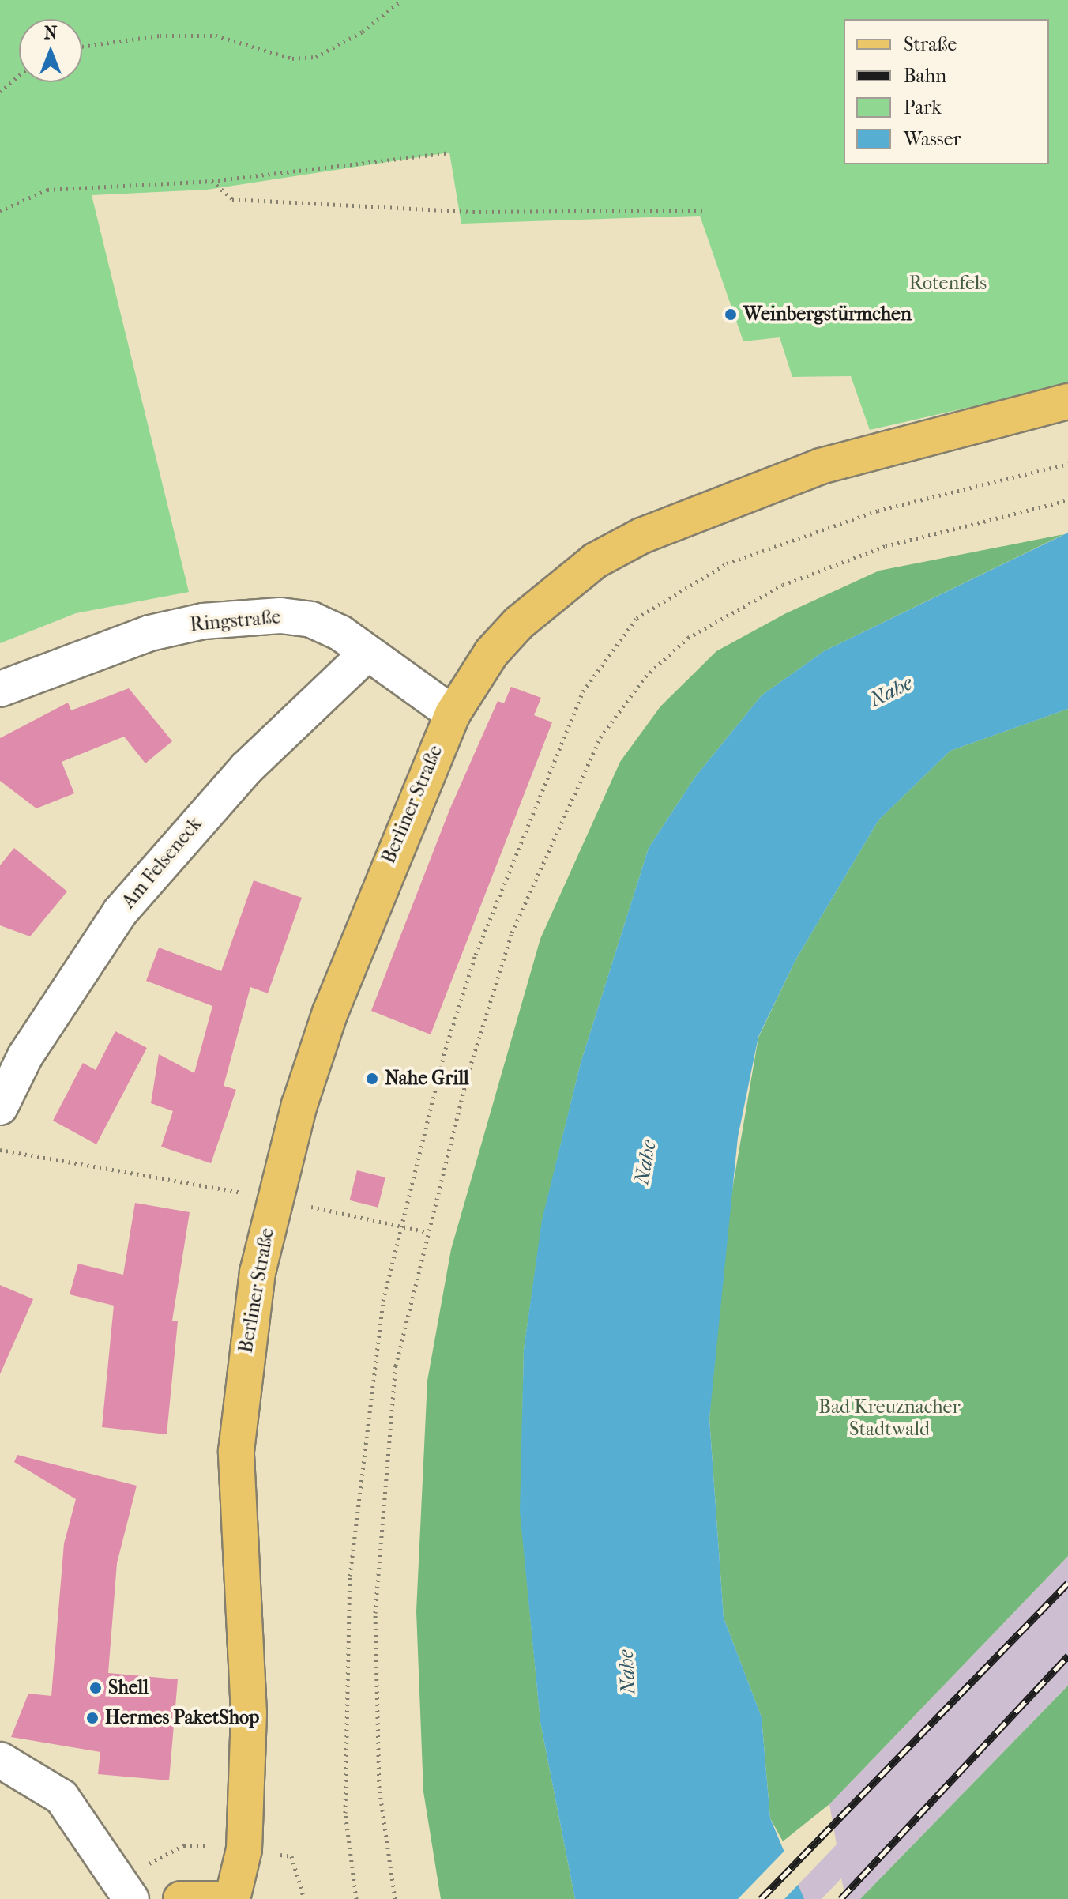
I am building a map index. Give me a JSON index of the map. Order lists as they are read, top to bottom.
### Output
{
  "streets": {
    "main road": ["Berliner Straße"],
    "street": ["Ringstraße", "Am Felseneck"]
  },
  "crossings": [
    ["Ringstraße", "Berliner Straße"],
    ["Ringstraße", "Am Felseneck"]
  ],
  "water": ["Nahe"],
  "parks": ["Rotenfels", "Bad Kreuznacher Stadtwald"],
  "places": [
    "Weinbergstürmchen",
    "Nahe Grill",
    "Shell",
    "Hermes PaketShop"
  ],
  "legend": [
    "Straße",
    "Bahn",
    "Park",
    "Wasser"
  ],
  "north": "top"
}
